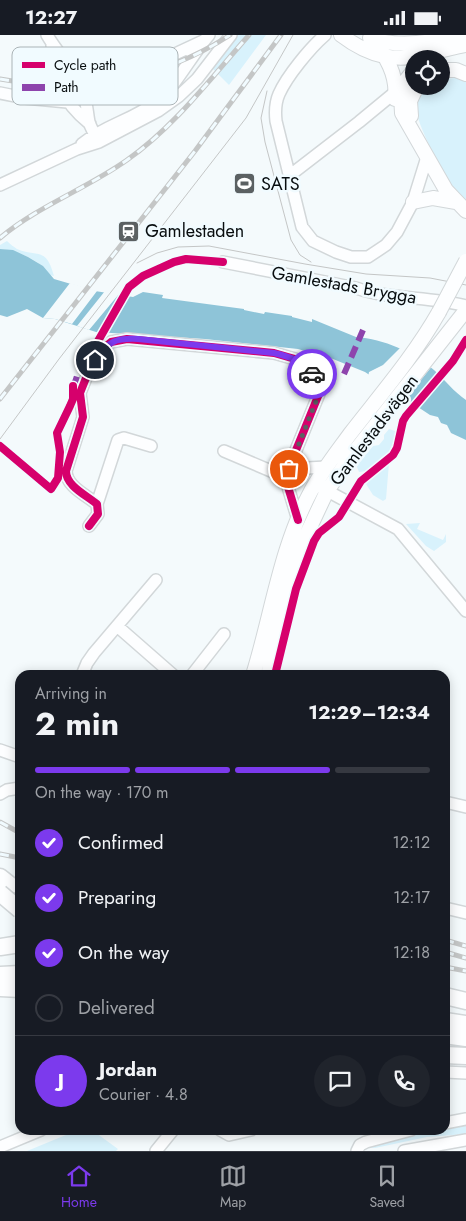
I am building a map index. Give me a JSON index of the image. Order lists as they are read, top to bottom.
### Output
{
  "streets": {
    "main road": ["Gamlestadsvägen"],
    "street": ["Gamlestads Brygga"]
  },
  "crossings": [
    ["Gamlestads Brygga", "Gamlestadsvägen"]
  ],
  "places": {
    "sports": ["SATS"],
    "station": ["Gamlestaden"]
  },
  "legend": ["Cycle path", "Path"],
  "page": {
    "status": "12:27",
    "heading": ["2 min", "Arriving in", "12:29–12:34"],
    "panel": ["Jordan", "Courier · 4.8"],
    "bar": "On the way · 170 m",
    "list": [
      ["Confirmed", "12:12"],
      ["Preparing", "12:17"],
      ["On the way", "12:18"],
      "Delivered"
    ],
    "round": "J",
    "tabs": ["Home", "Map", "Saved"]
  }
}
